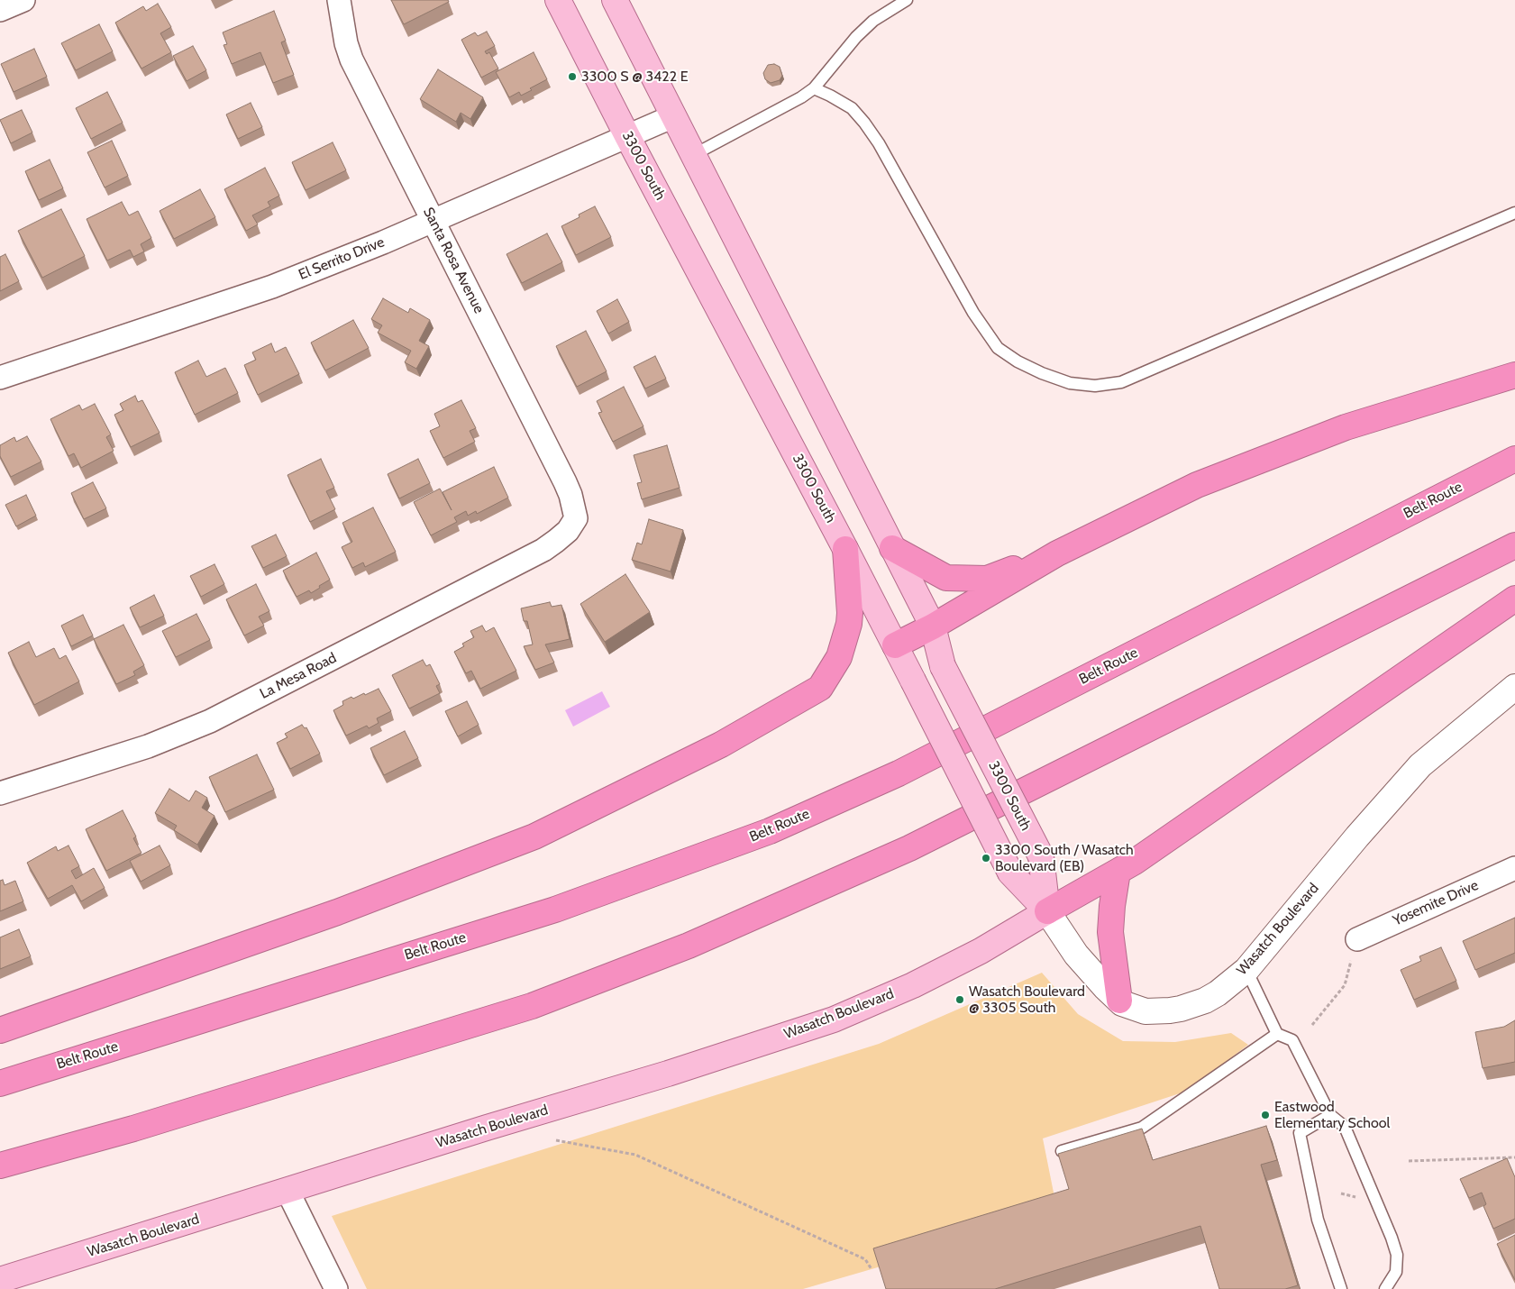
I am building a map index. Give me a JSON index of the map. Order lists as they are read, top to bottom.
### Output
{
  "streets": {
    "highway": ["Belt Route"],
    "main road": ["3300 South", "Wasatch Boulevard"],
    "street": [
      "El Serrito Drive",
      "Santa Rosa Avenue",
      "La Mesa Road",
      "Yosemite Drive"
    ]
  },
  "crossings": [
    ["3300 South", "El Serrito Drive"],
    ["3300 South", "Wasatch Boulevard"],
    ["El Serrito Drive", "Santa Rosa Avenue"],
    ["Santa Rosa Avenue", "La Mesa Road"]
  ],
  "places": [
    "3300 S @ 3422 E",
    "3300 South / Wasatch Boulevard (EB)",
    "Wasatch Boulevard @ 3305 South",
    "Eastwood Elementary School"
  ]
}
